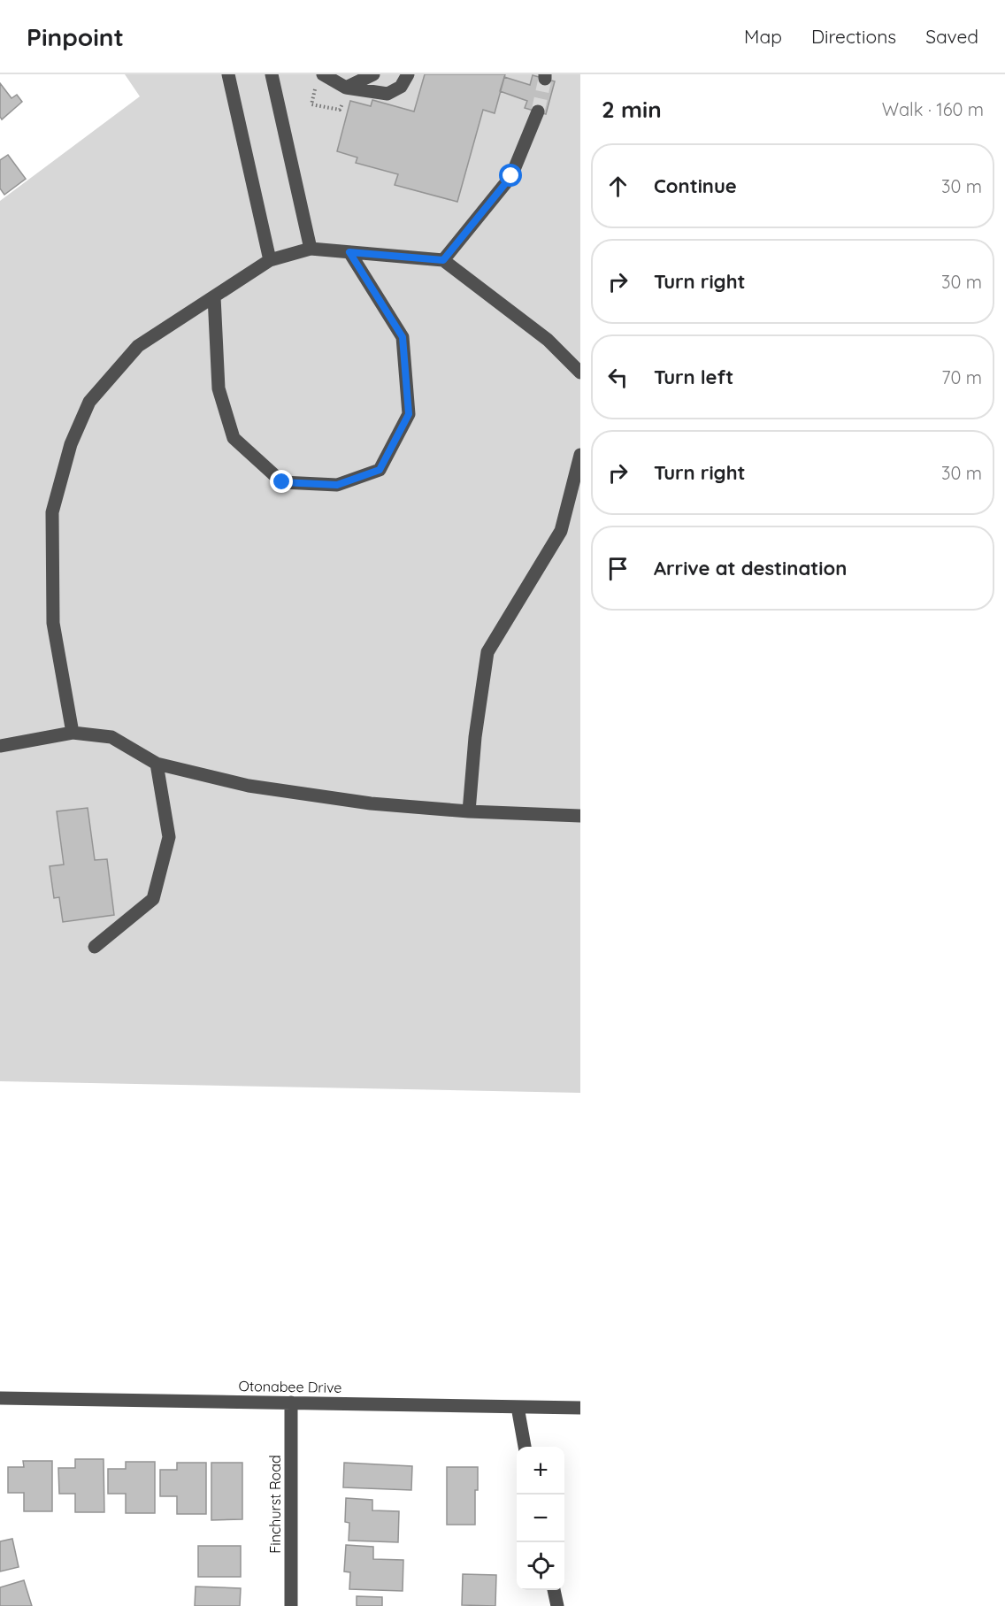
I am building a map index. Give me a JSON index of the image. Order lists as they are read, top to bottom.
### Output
{
  "streets": {
    "street": ["Otonabee Drive", "Finchurst Road"]
  },
  "crossings": [
    ["Otonabee Drive", "Finchurst Road"]
  ],
  "page": {
    "header": "Pinpoint",
    "nav": ["Map", "Directions", "Saved"],
    "heading": ["2 min", "Walk · 160 m"],
    "list": [
      ["Continue", "30 m"],
      ["Turn right", "30 m"],
      ["Turn left", "70 m"],
      ["Turn right", "30 m"],
      "Arrive at destination"
    ],
    "map_buttons": ["+", "−"]
  }
}
